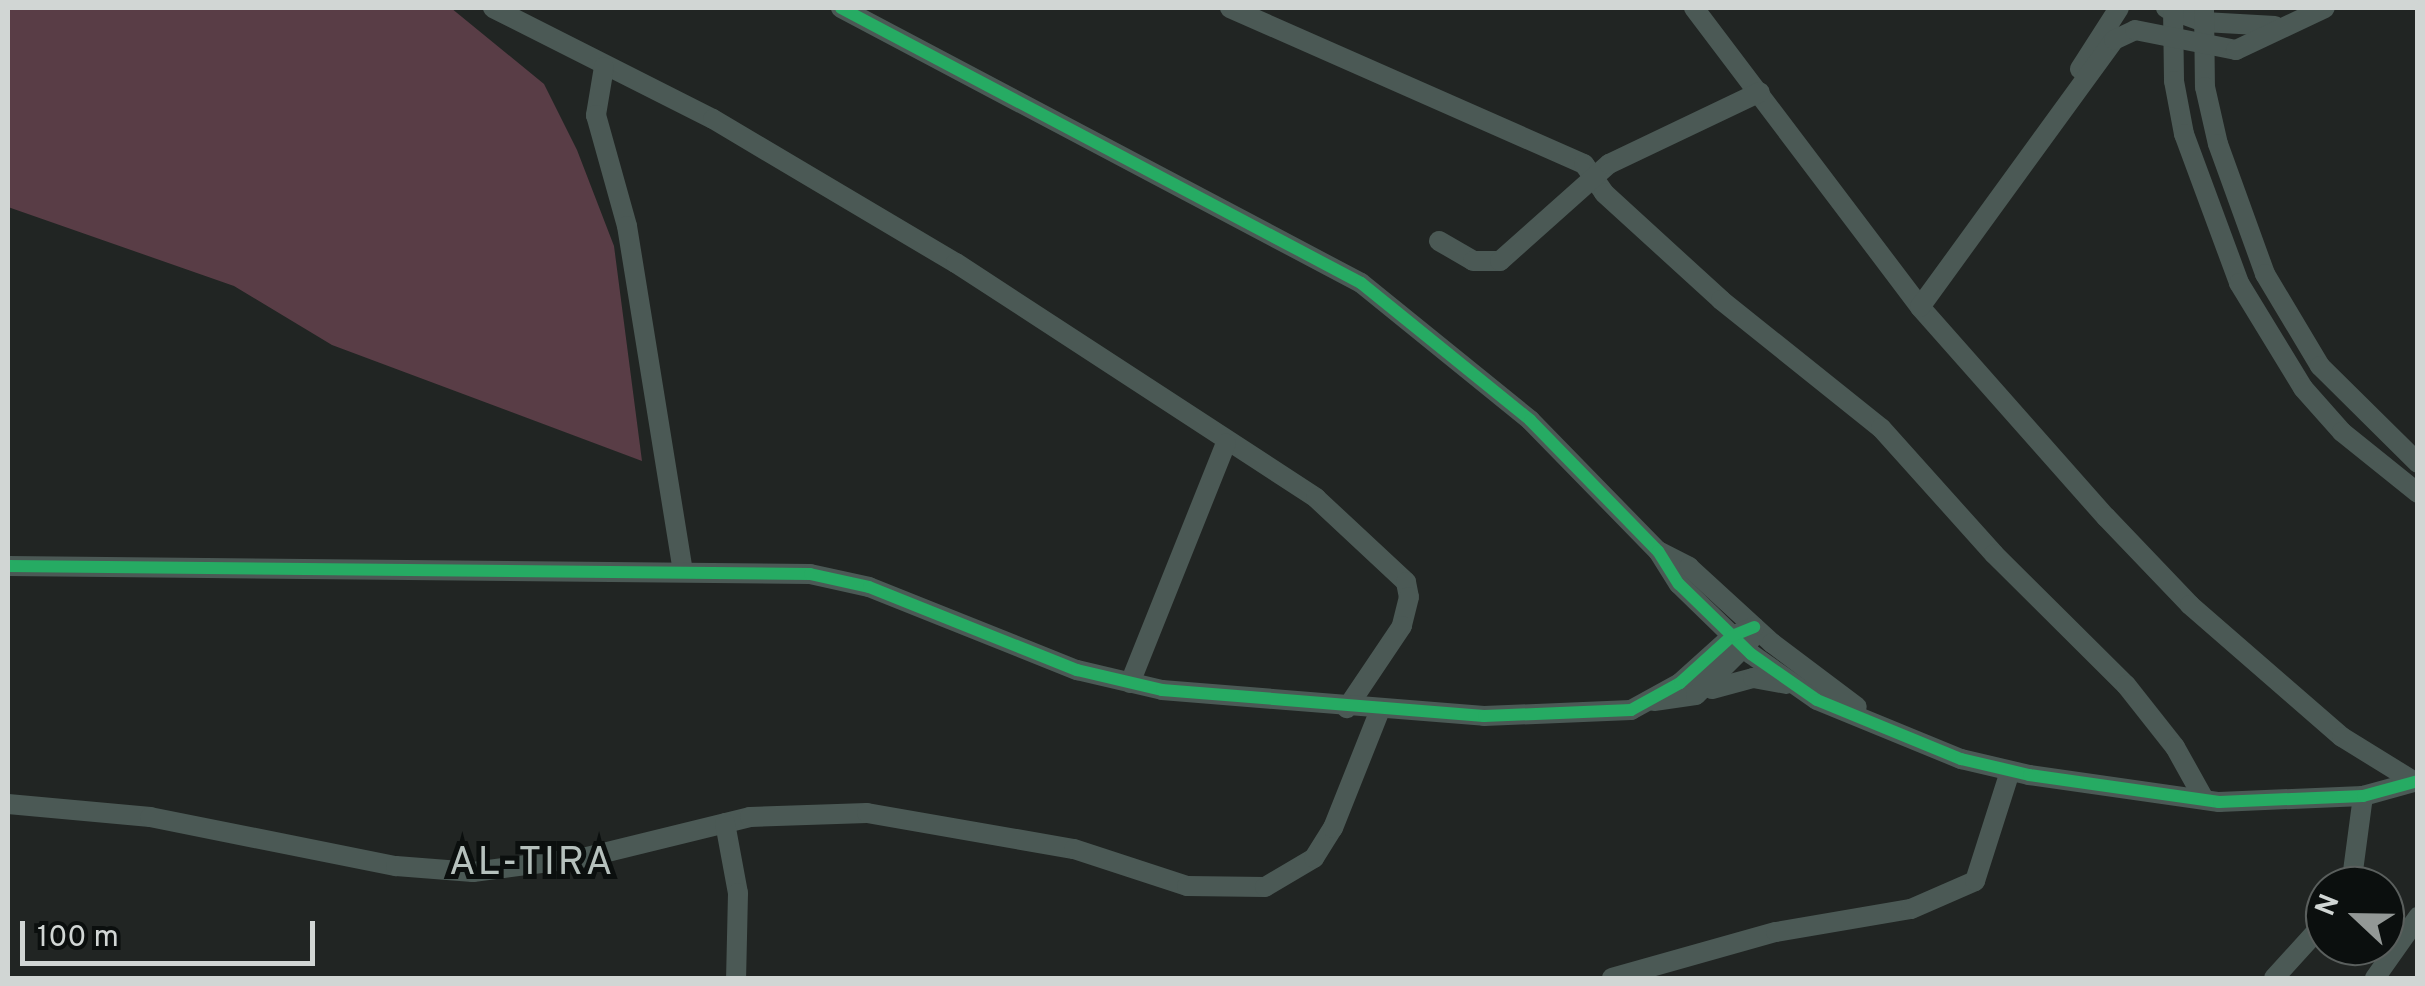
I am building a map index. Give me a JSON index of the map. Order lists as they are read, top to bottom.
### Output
{
  "districts": ["AL-TIRA"],
  "scale_bar": "100 m",
  "north": "left"
}
